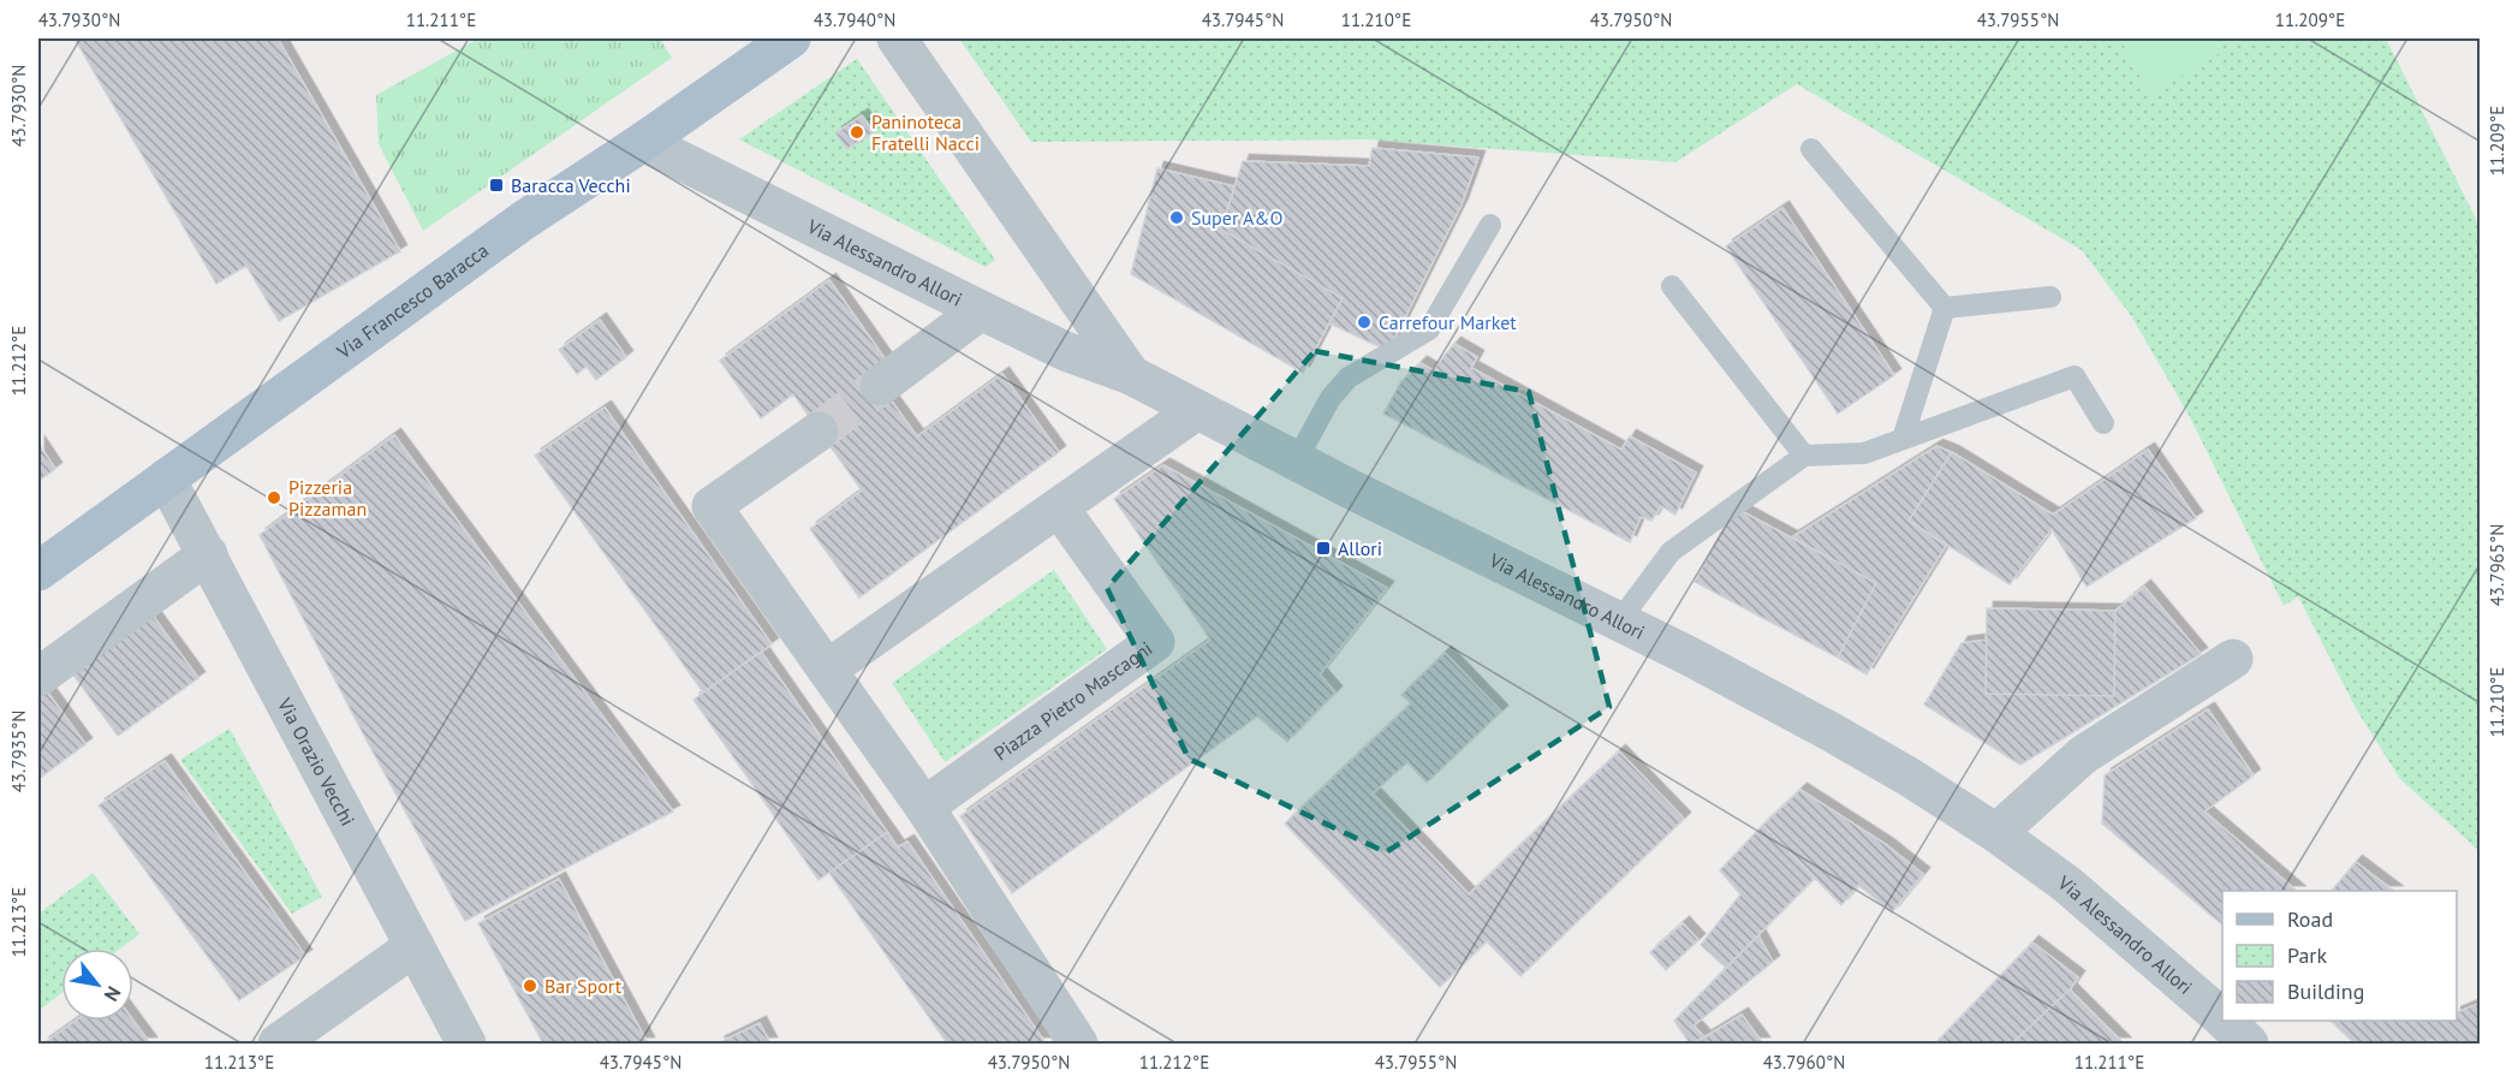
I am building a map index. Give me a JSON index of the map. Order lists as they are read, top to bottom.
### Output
{
  "streets": {
    "main road": ["Via Francesco Baracca"],
    "street": ["Via Alessandro Allori", "Piazza Pietro Mascagni", "Via Orazio Vecchi"]
  },
  "crossings": [
    ["Via Alessandro Allori", "Via Francesco Baracca"],
    ["Via Francesco Baracca", "Via Orazio Vecchi"]
  ],
  "places": {
    "other": [
      "Paninoteca Fratelli Nacci",
      "Super A&O",
      "Carrefour Market",
      "Pizzeria Pizzaman",
      "Bar Sport"
    ],
    "transit": ["Baracca Vecchi", "Allori"]
  },
  "legend": ["Road", "Park", "Building"],
  "north": "bottom right",
  "coordinates": [
    "43.7930°N",
    "11.211°E",
    "43.7940°N",
    "43.7945°N",
    "11.210°E",
    "43.7950°N",
    "43.7955°N",
    "11.209°E",
    "11.212°E",
    "43.7965°N",
    "43.7935°N",
    "11.213°E",
    "43.7960°N"
  ]
}
